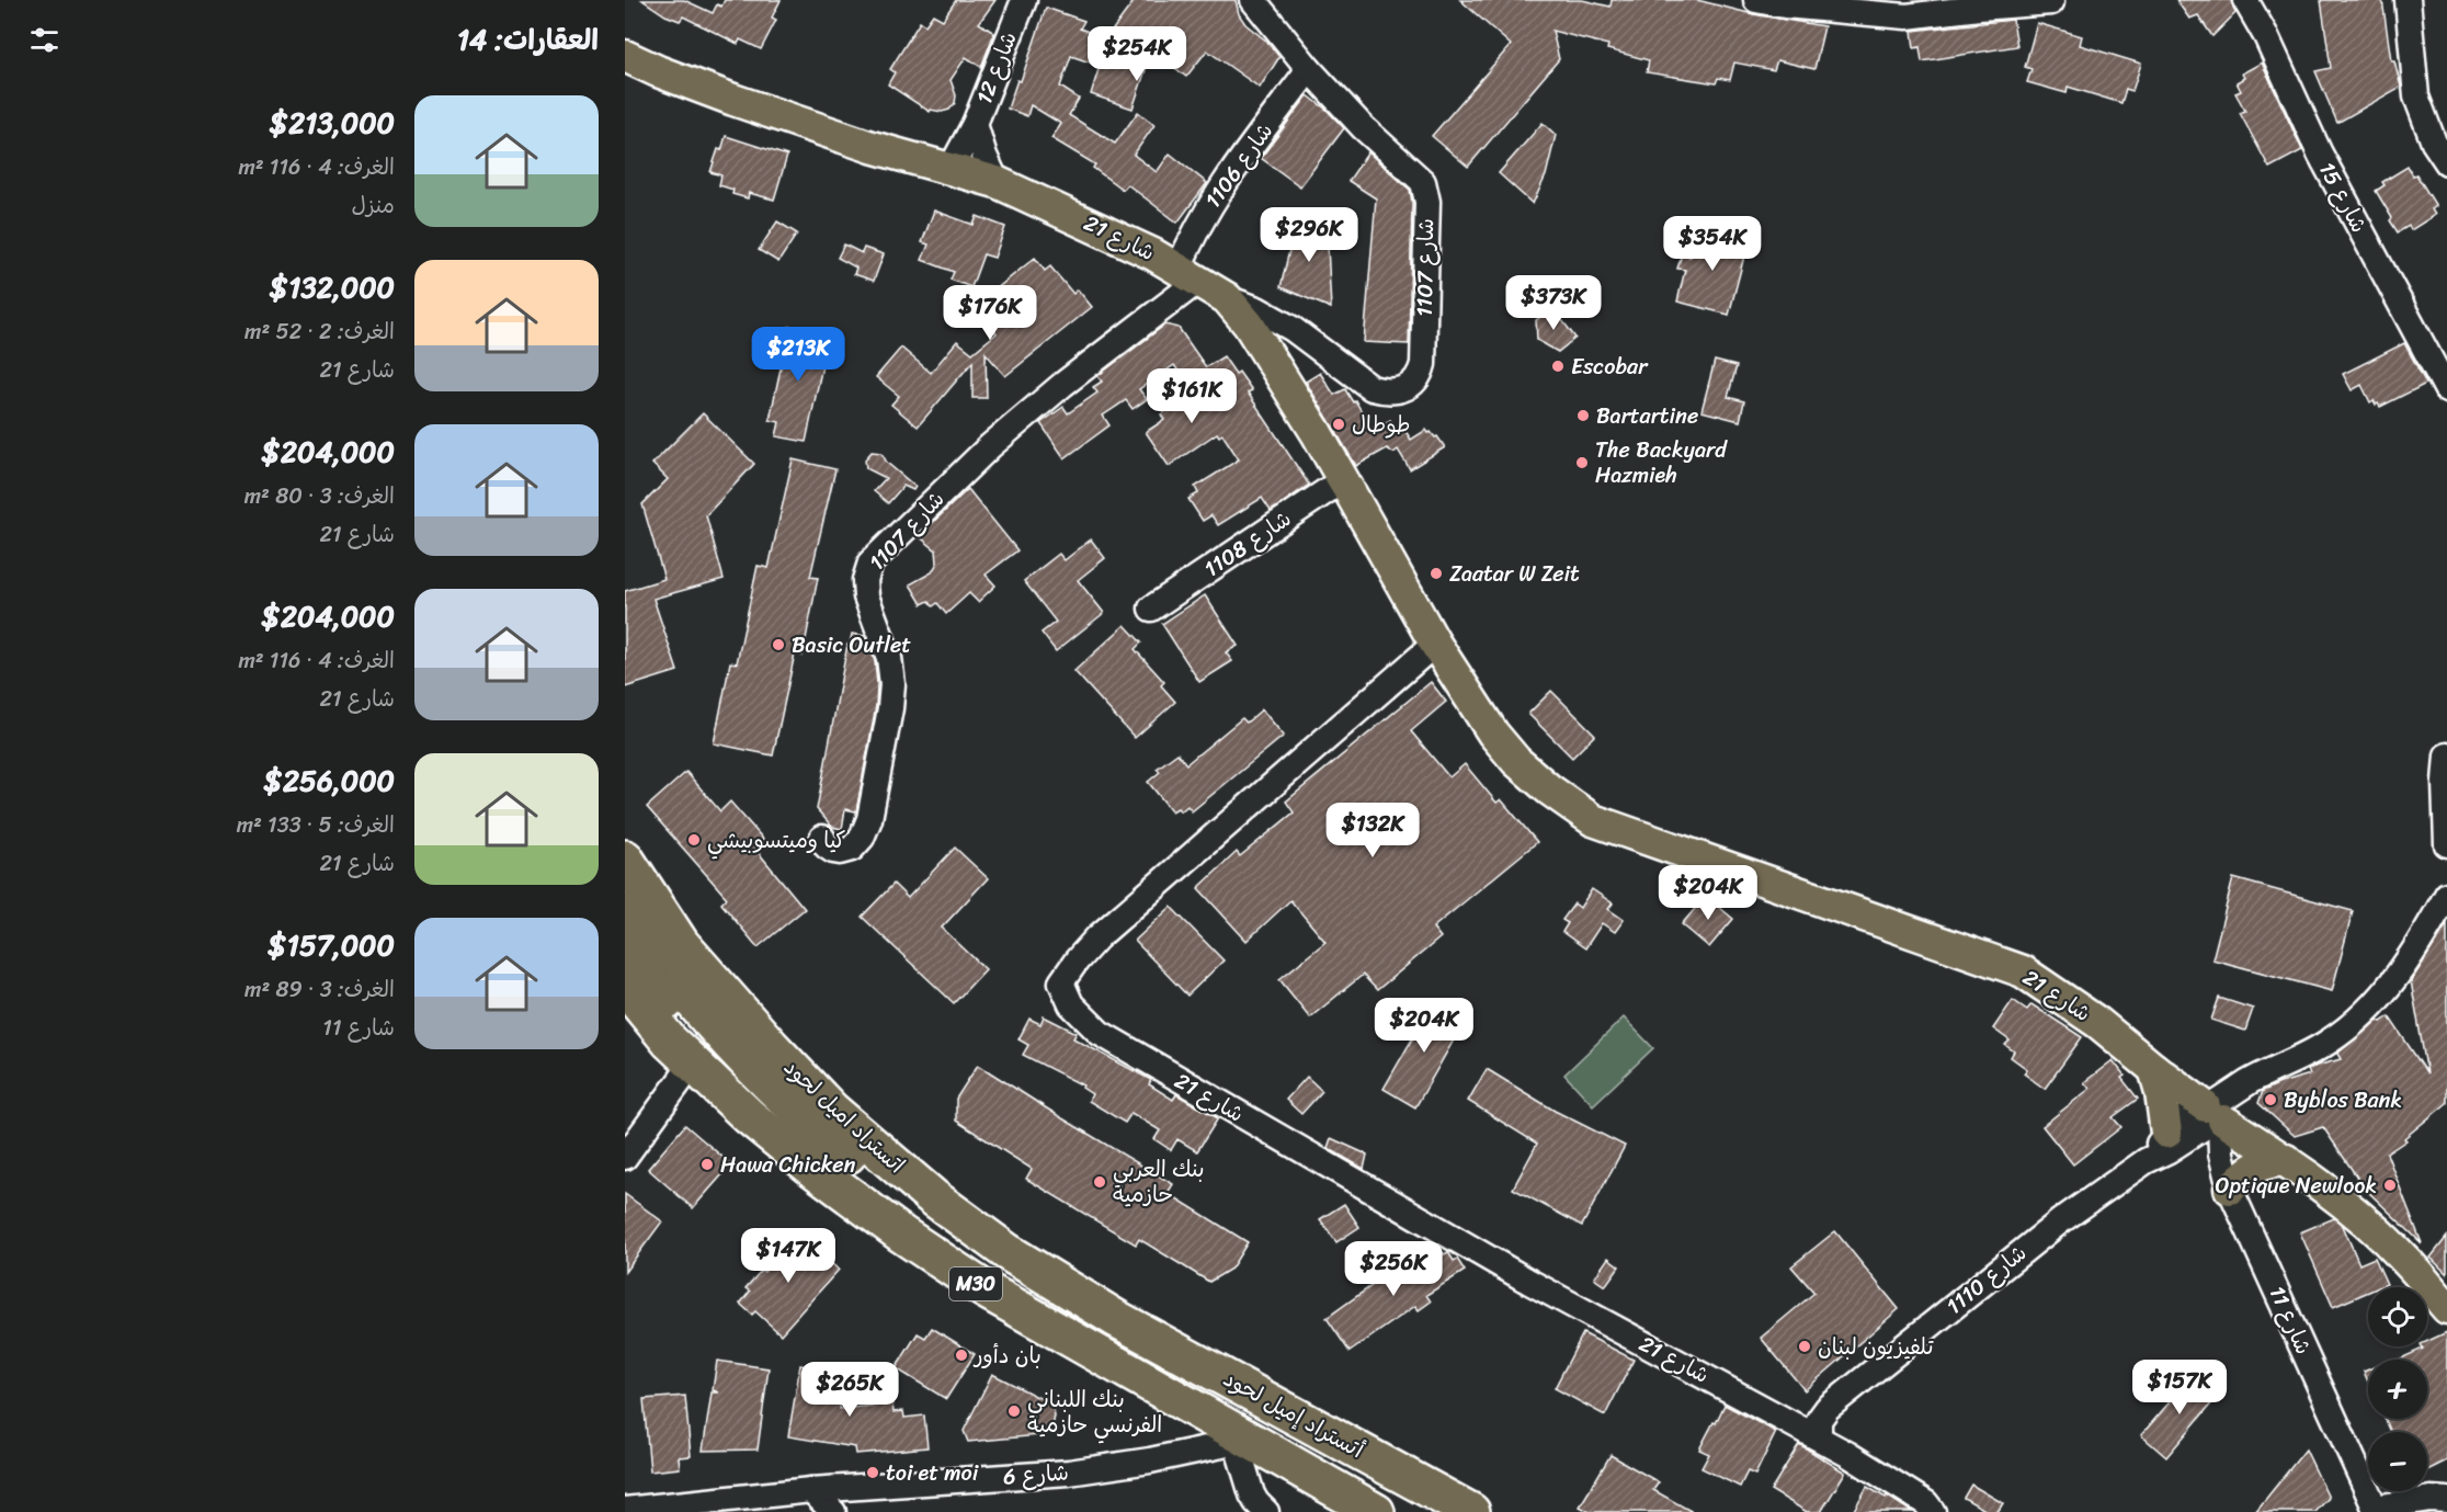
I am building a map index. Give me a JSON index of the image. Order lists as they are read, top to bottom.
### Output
{
  "streets": {
    "highway": ["اتستراد اميل لحود", "M30", "أتستراد إميل لحود"],
    "main road": ["شارع 21"],
    "street": [
      "شارع 12",
      "شارع 1106",
      "شارع 15",
      "شارع 1107",
      "شارع 1108",
      "شارع 1110",
      "شارع 11",
      "شارع 6"
    ]
  },
  "crossings": [
    ["شارع 12", "شارع 21"],
    ["شارع 1106", "شارع 21"],
    ["شارع 1106", "شارع 1107"],
    ["شارع 21", "شارع 1107"],
    ["شارع 21", "شارع 1108"],
    ["شارع 21", "شارع 1110"],
    ["شارع 21", "شارع 11"],
    ["اتستراد اميل لحود", "أتستراد إميل لحود"],
    ["أتستراد إميل لحود", "شارع 6"]
  ],
  "places": [
    "Escobar",
    "Bartartine",
    "طوطال",
    "The Backyard Hazmieh",
    "Zaatar W Zeit",
    "Basic Outlet",
    "كيا وميتسوبيشي",
    "Byblos Bank",
    "Hawa Chicken",
    "بنك العربي حازمية",
    "Optique Newlook",
    "تلفيزيون لبنان",
    "بان دأور",
    "بنك اللبناني الفرنسي حازمية",
    "toi et moi"
  ],
  "page": {
    "heading": "العقارات: 14",
    "price": [
      "$254K",
      "$296K",
      "$354K",
      "$373K",
      "$176K",
      "$213K",
      "$161K",
      "$132K",
      "$204K",
      "$204K",
      "$147K",
      "$256K",
      "$157K",
      "$265K"
    ],
    "list": [
      {
        "name": "$213,000",
        "note": "الغرف: 4 · 116 m² · منزل"
      },
      {
        "name": "$132,000",
        "note": "الغرف: 2 · 52 m² · شارع 21"
      },
      {
        "name": "$204,000",
        "note": "الغرف: 3 · 80 m² · شارع 21"
      },
      {
        "name": "$204,000",
        "note": "الغرف: 4 · 116 m² · شارع 21"
      },
      {
        "name": "$256,000",
        "note": "الغرف: 5 · 133 m² · شارع 21"
      },
      {
        "name": "$157,000",
        "note": "الغرف: 3 · 89 m² · شارع 11"
      }
    ],
    "map_buttons": ["+", "−"]
  }
}
